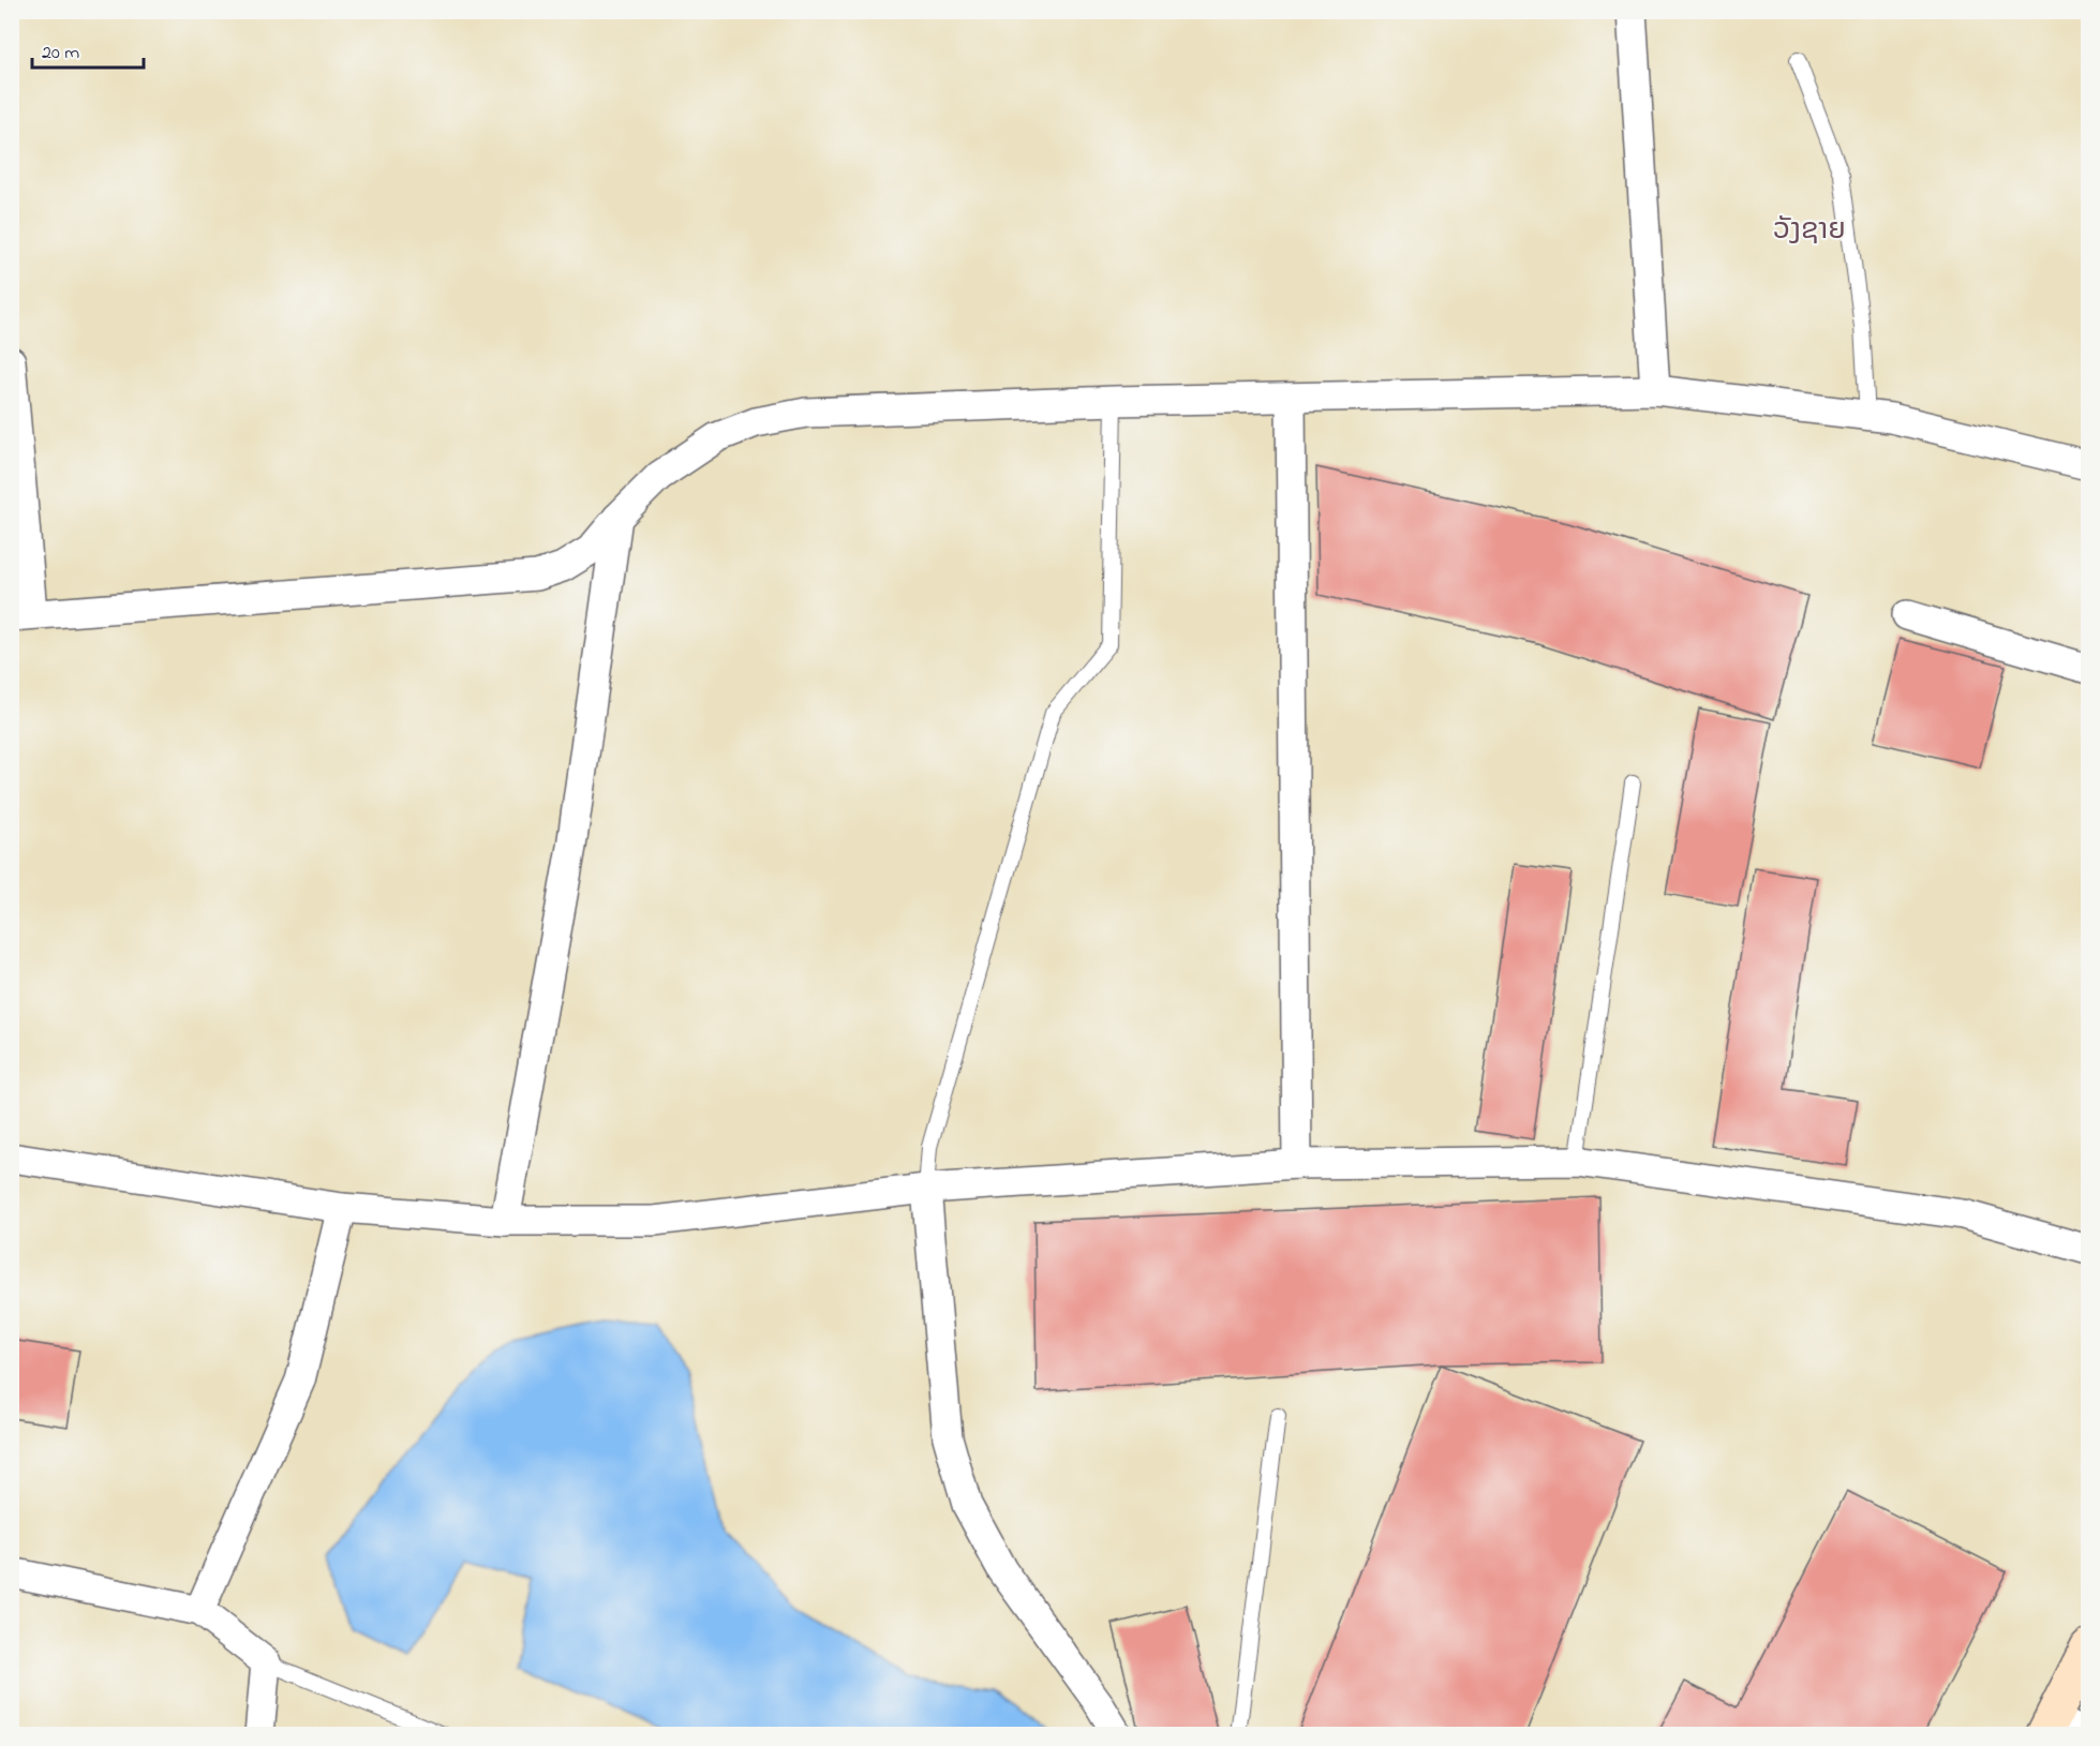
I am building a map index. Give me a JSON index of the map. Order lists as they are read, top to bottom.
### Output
{
  "districts": ["ວັງຊາຍ"],
  "scale_bar": "20 m"
}
